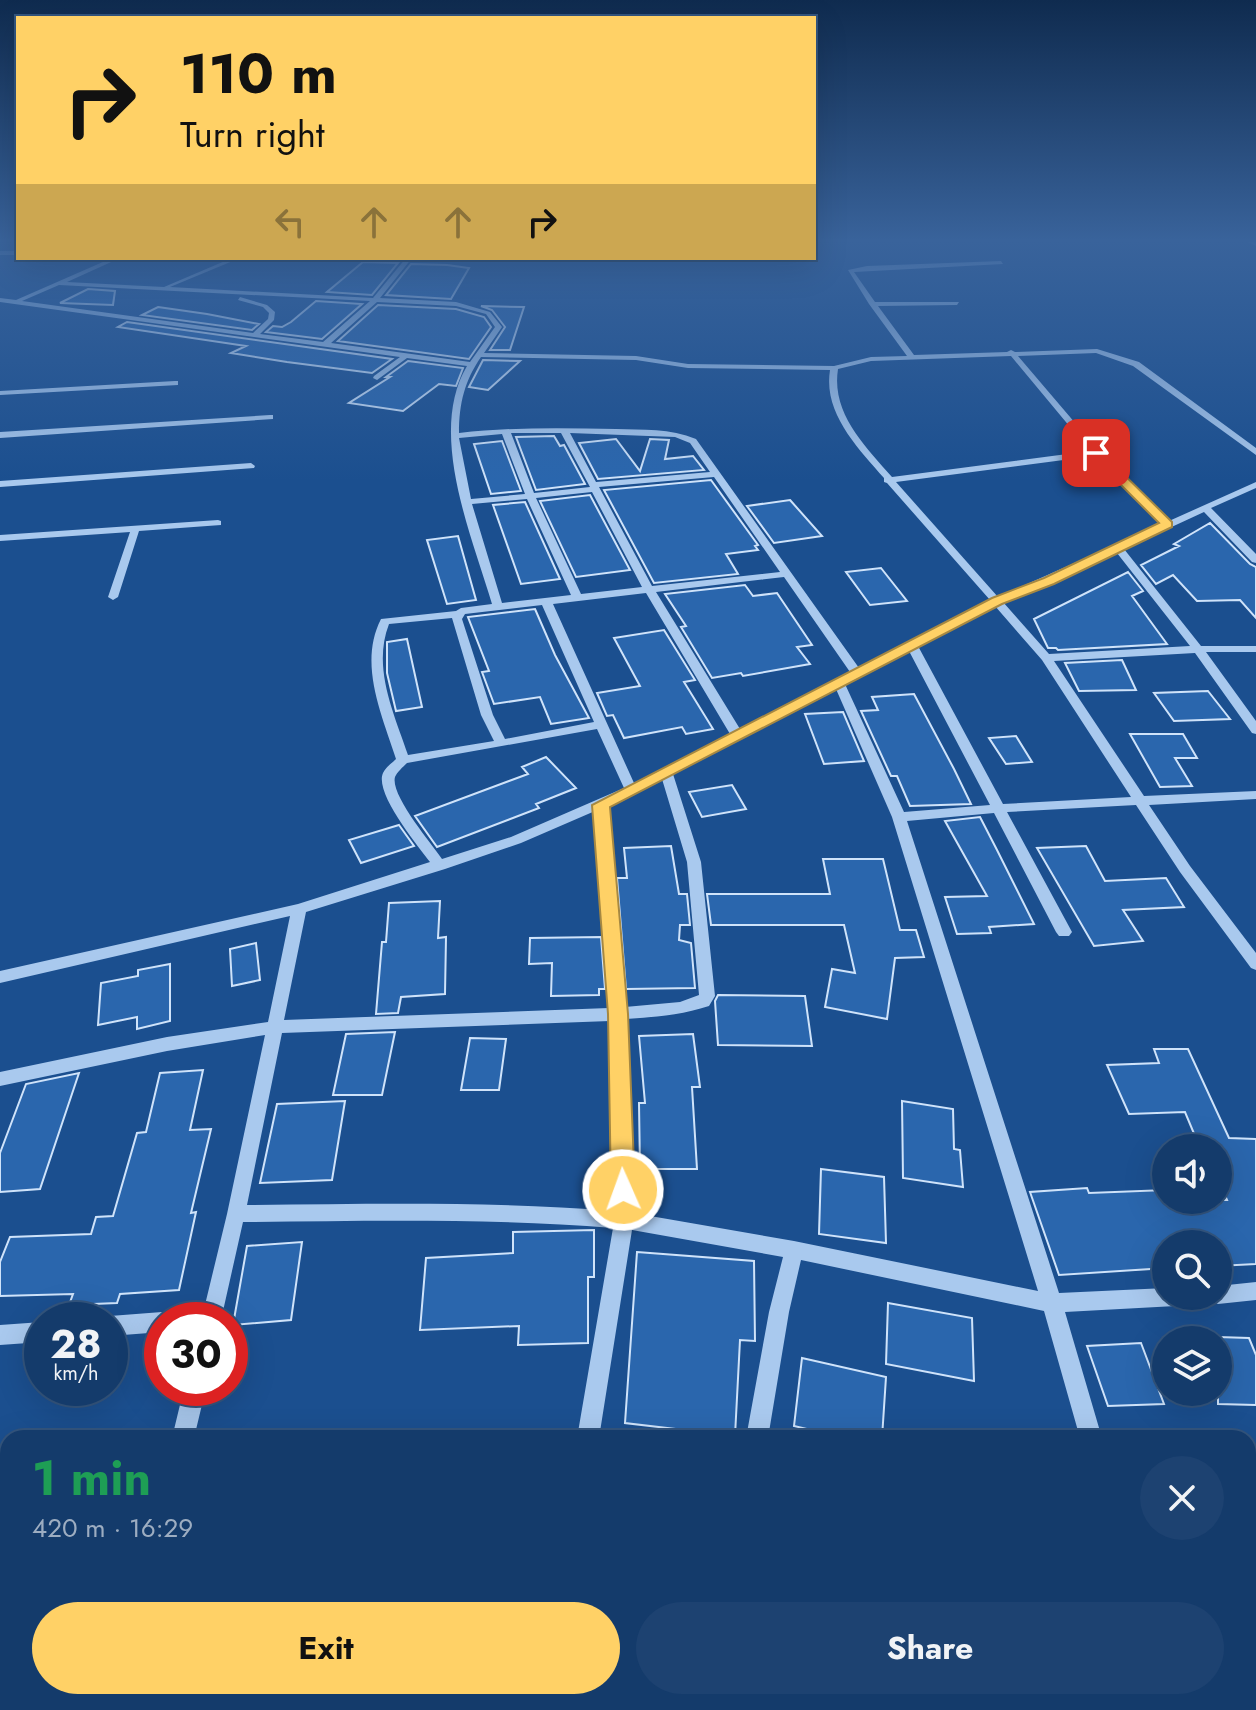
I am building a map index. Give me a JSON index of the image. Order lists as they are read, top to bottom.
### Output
{
  "page": {
    "turn": ["110 m", "Turn right"],
    "speed": "28 km/h",
    "limit": "30",
    "heading": ["1 min", "420 m · 16:29"],
    "buttons": ["Exit", "Share"]
  }
}
